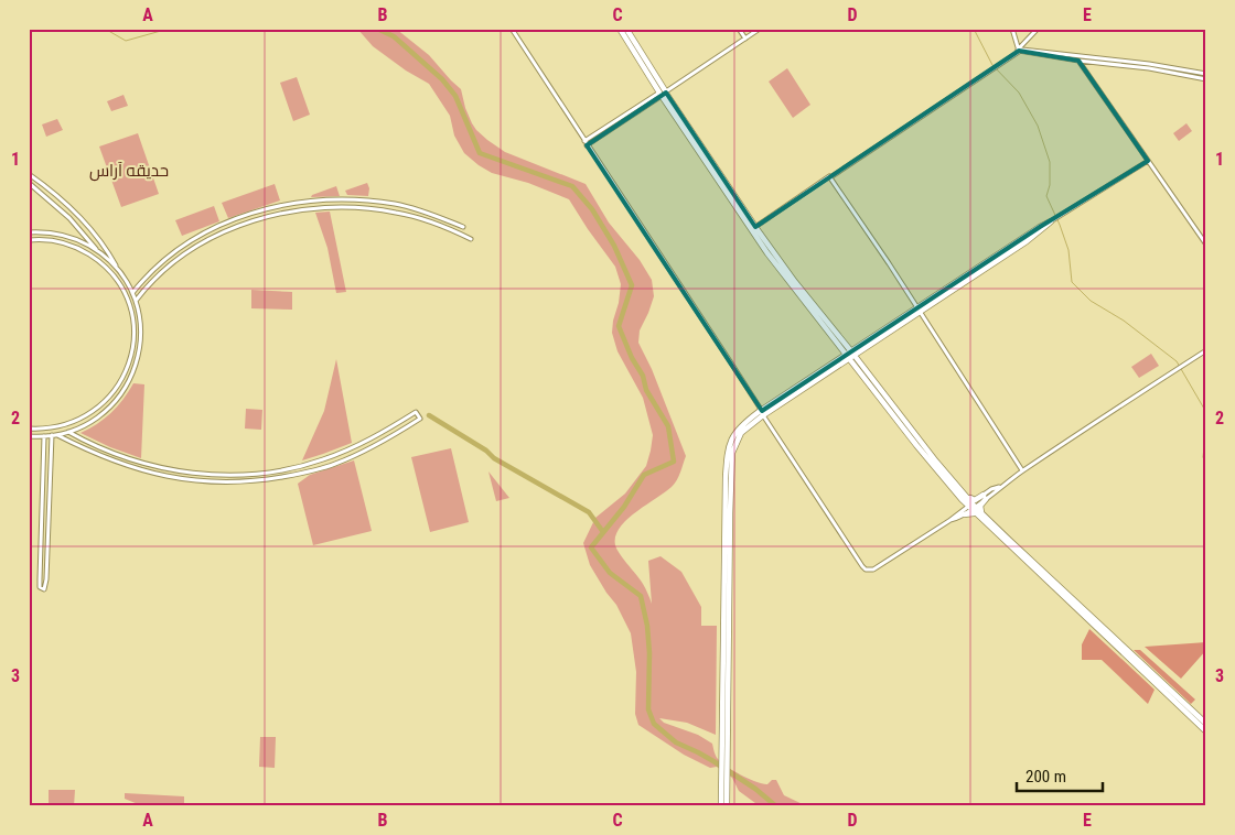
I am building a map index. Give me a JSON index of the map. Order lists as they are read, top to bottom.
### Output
{
  "parks": ["حديقه آراس"],
  "scale_bar": "200 m",
  "grid": {
    "columns": [
      "A",
      "B",
      "C",
      "D",
      "E"
    ],
    "rows": ["1", "2", "3"]
  }
}
